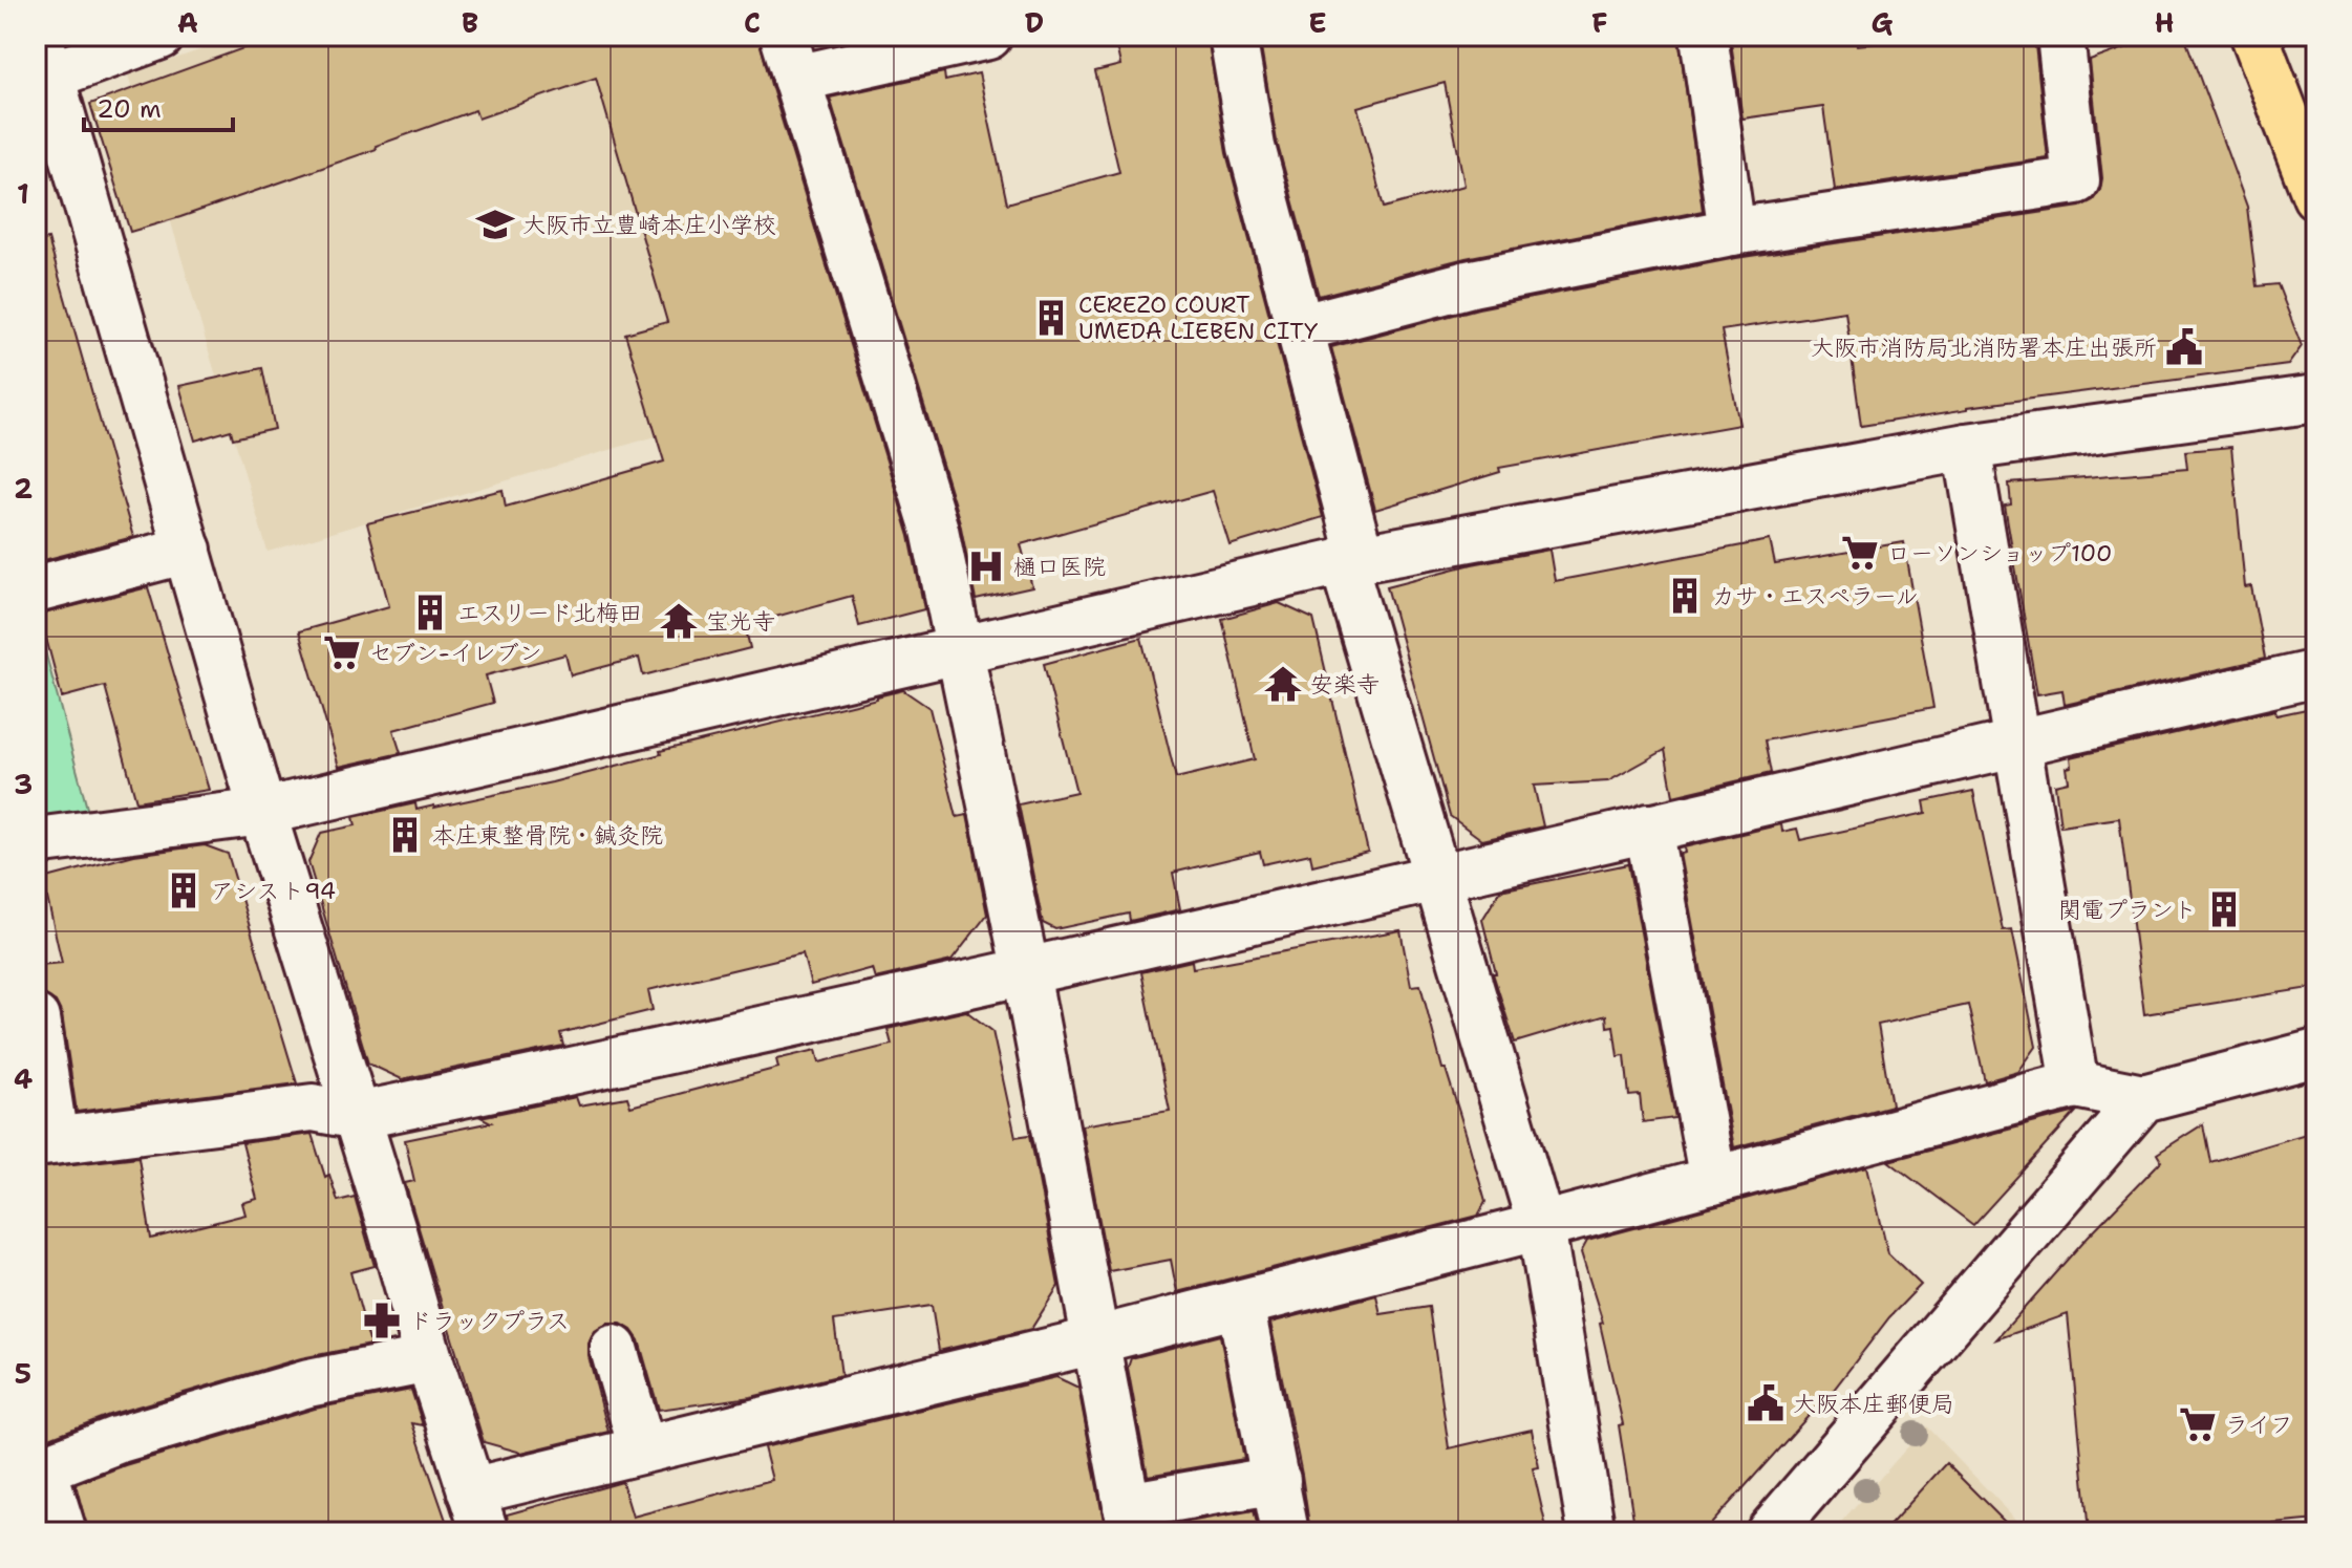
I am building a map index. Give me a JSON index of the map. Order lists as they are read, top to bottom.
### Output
{
  "places": {
    "school or university": ["大阪市立豊崎本庄小学校"],
    "building": [
      "CEREZO COURT UMEDA LIEBEN CITY",
      "カサ・エスペラール",
      "エスリード北梅田",
      "本庄東整骨院・鍼灸院",
      "アシスト94",
      "関電プラント"
    ],
    "public building": ["大阪市消防局北消防署本庄出張所", "大阪本庄郵便局"],
    "supermarket": ["ローソンショップ100", "セブン-イレブン", "ライフ"],
    "hospital": ["樋口医院"],
    "temple": ["宝光寺", "安楽寺"],
    "pharmacy": ["ドラックプラス"]
  },
  "scale_bar": "20 m",
  "grid": {
    "columns": [
      "A",
      "B",
      "C",
      "D",
      "E",
      "F",
      "G",
      "H"
    ],
    "rows": [
      "1",
      "2",
      "3",
      "4",
      "5"
    ]
  }
}
